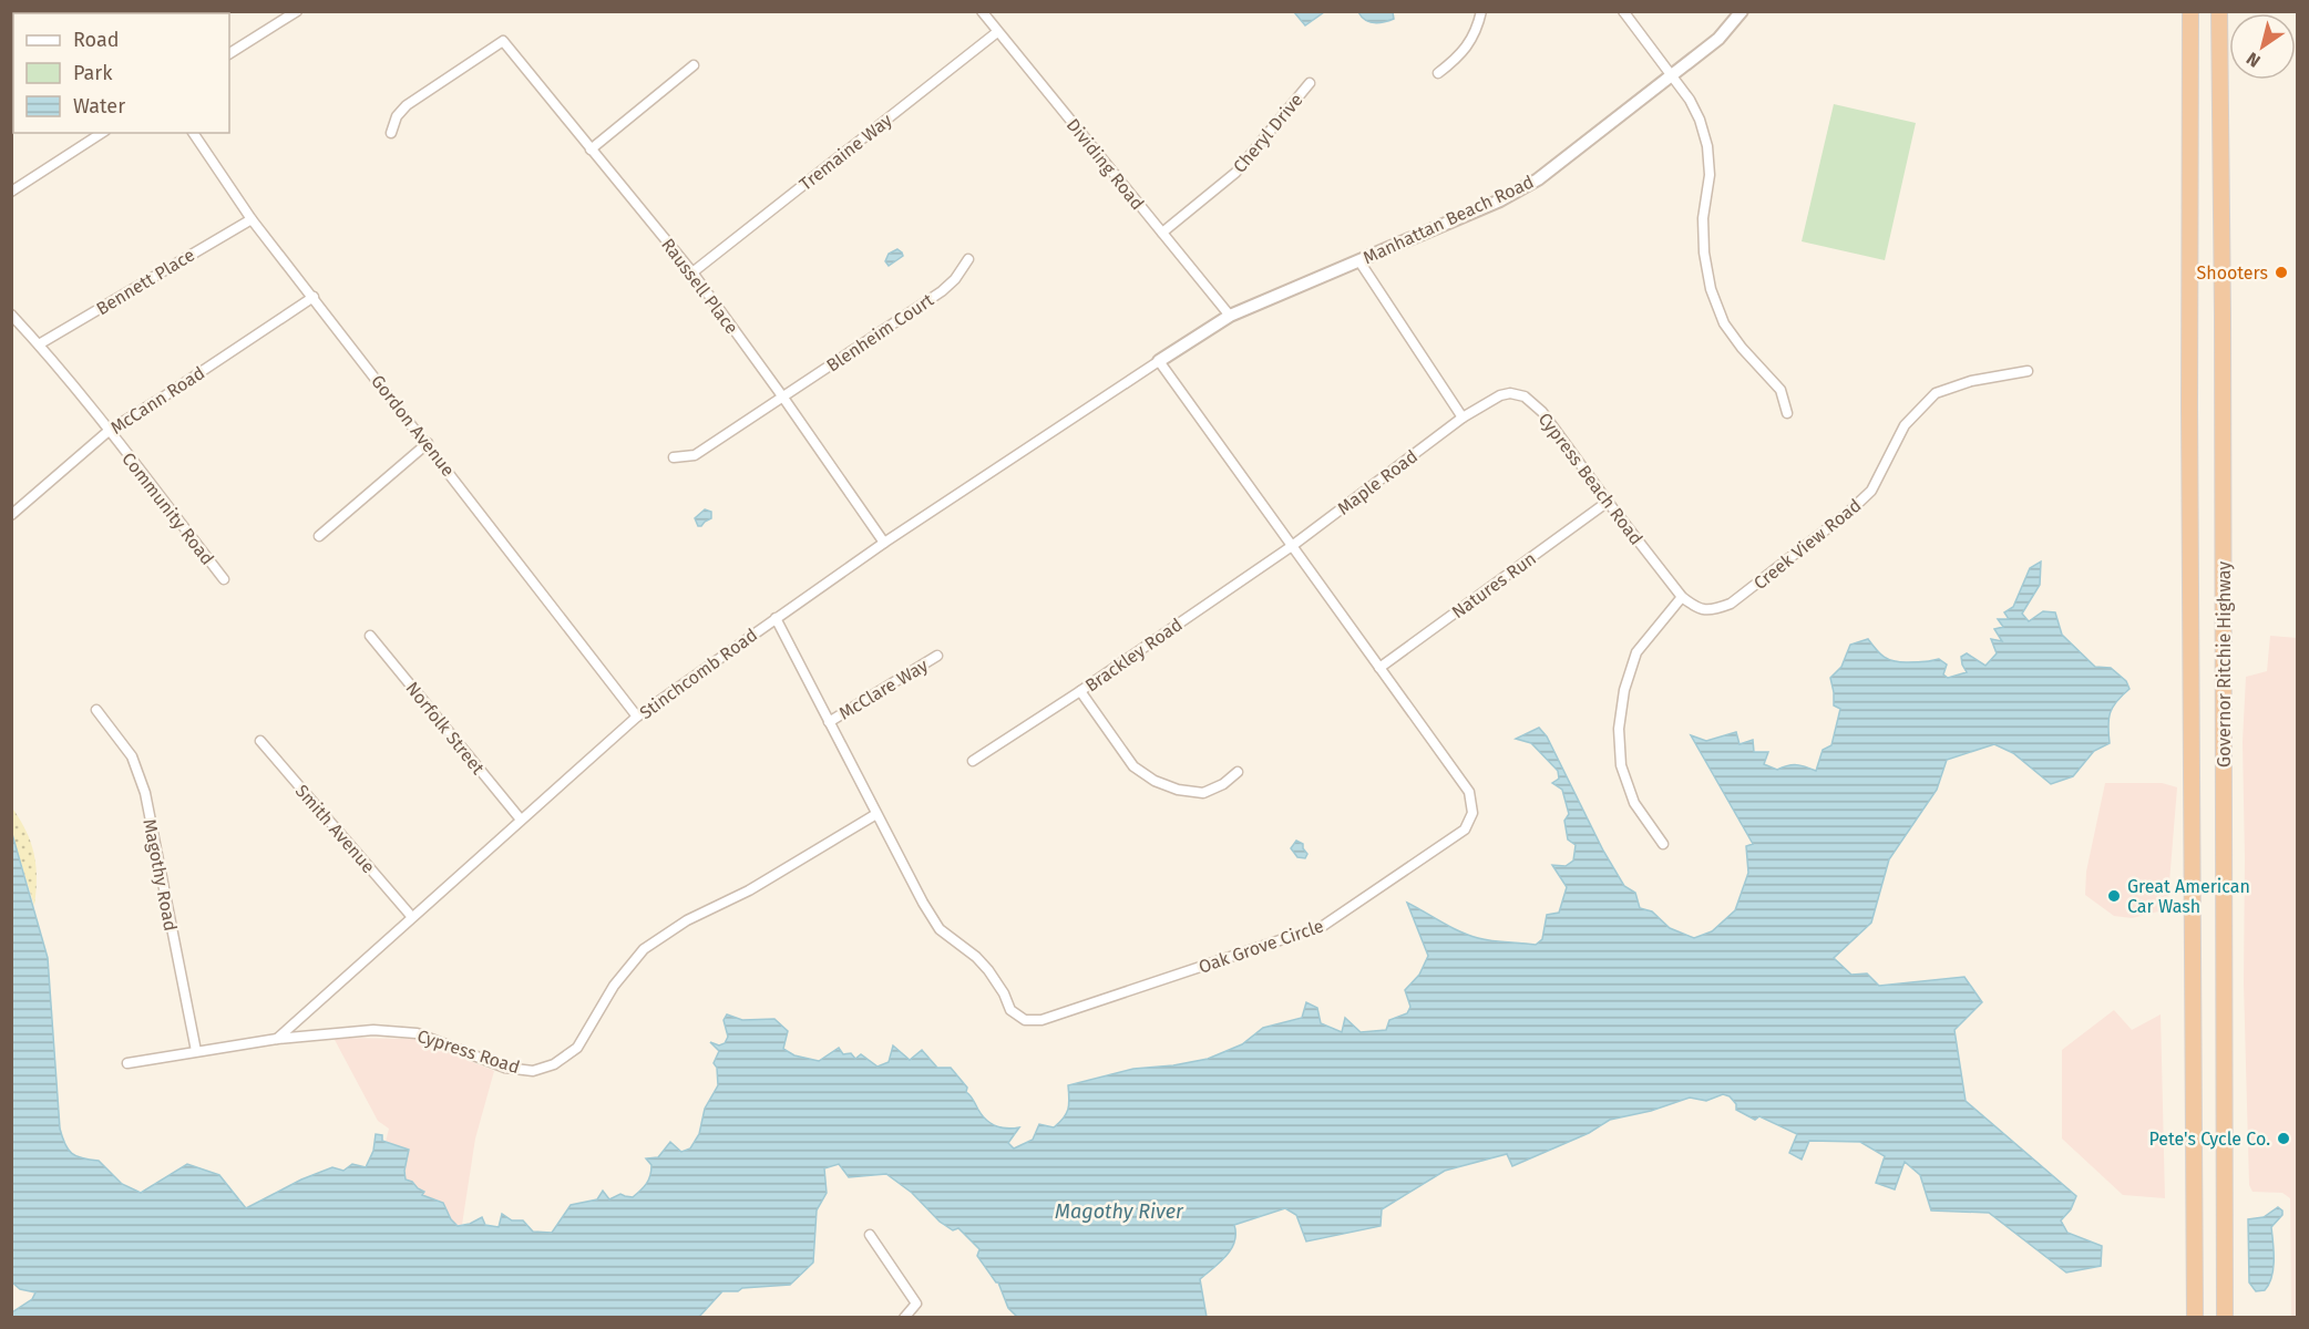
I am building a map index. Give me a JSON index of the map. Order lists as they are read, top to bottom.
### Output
{
  "streets": {
    "highway": ["Governor Ritchie Highway"],
    "street": [
      "Cheryl Drive",
      "Tremaine Way",
      "Dividing Road",
      "Manhattan Beach Road",
      "Bennett Place",
      "Raussell Place",
      "Blenheim Court",
      "McCann Road",
      "Gordon Avenue",
      "Cypress Beach Road",
      "Maple Road",
      "Community Road",
      "Creek View Road",
      "Natures Run",
      "Brackley Road",
      "Stinchcomb Road",
      "McClare Way",
      "Norfolk Street",
      "Smith Avenue",
      "Magothy Road",
      "Oak Grove Circle",
      "Cypress Road"
    ]
  },
  "crossings": [
    ["Cheryl Drive", "Dividing Road"],
    ["Tremaine Way", "Dividing Road"],
    ["Tremaine Way", "Raussell Place"],
    ["Dividing Road", "Manhattan Beach Road"],
    ["Manhattan Beach Road", "Stinchcomb Road"],
    ["Manhattan Beach Road", "Oak Grove Circle"],
    ["Bennett Place", "Gordon Avenue"],
    ["Bennett Place", "Community Road"],
    ["Raussell Place", "Blenheim Court"],
    ["Raussell Place", "Stinchcomb Road"],
    ["McCann Road", "Gordon Avenue"],
    ["McCann Road", "Community Road"],
    ["Gordon Avenue", "Stinchcomb Road"],
    ["Cypress Beach Road", "Maple Road"],
    ["Cypress Beach Road", "Creek View Road"],
    ["Cypress Beach Road", "Natures Run"],
    ["Maple Road", "Brackley Road"],
    ["Maple Road", "Oak Grove Circle"],
    ["Natures Run", "Oak Grove Circle"],
    ["Brackley Road", "Oak Grove Circle"],
    ["Stinchcomb Road", "Norfolk Street"],
    ["Stinchcomb Road", "Smith Avenue"],
    ["Stinchcomb Road", "Oak Grove Circle"],
    ["Stinchcomb Road", "Cypress Road"],
    ["McClare Way", "Oak Grove Circle"],
    ["Magothy Road", "Cypress Road"],
    ["Oak Grove Circle", "Cypress Road"]
  ],
  "water": ["Magothy River"],
  "places": ["Shooters", "Great American Car Wash", "Pete's Cycle Co."],
  "legend": ["Road", "Park", "Water"],
  "north": "bottom left"
}
